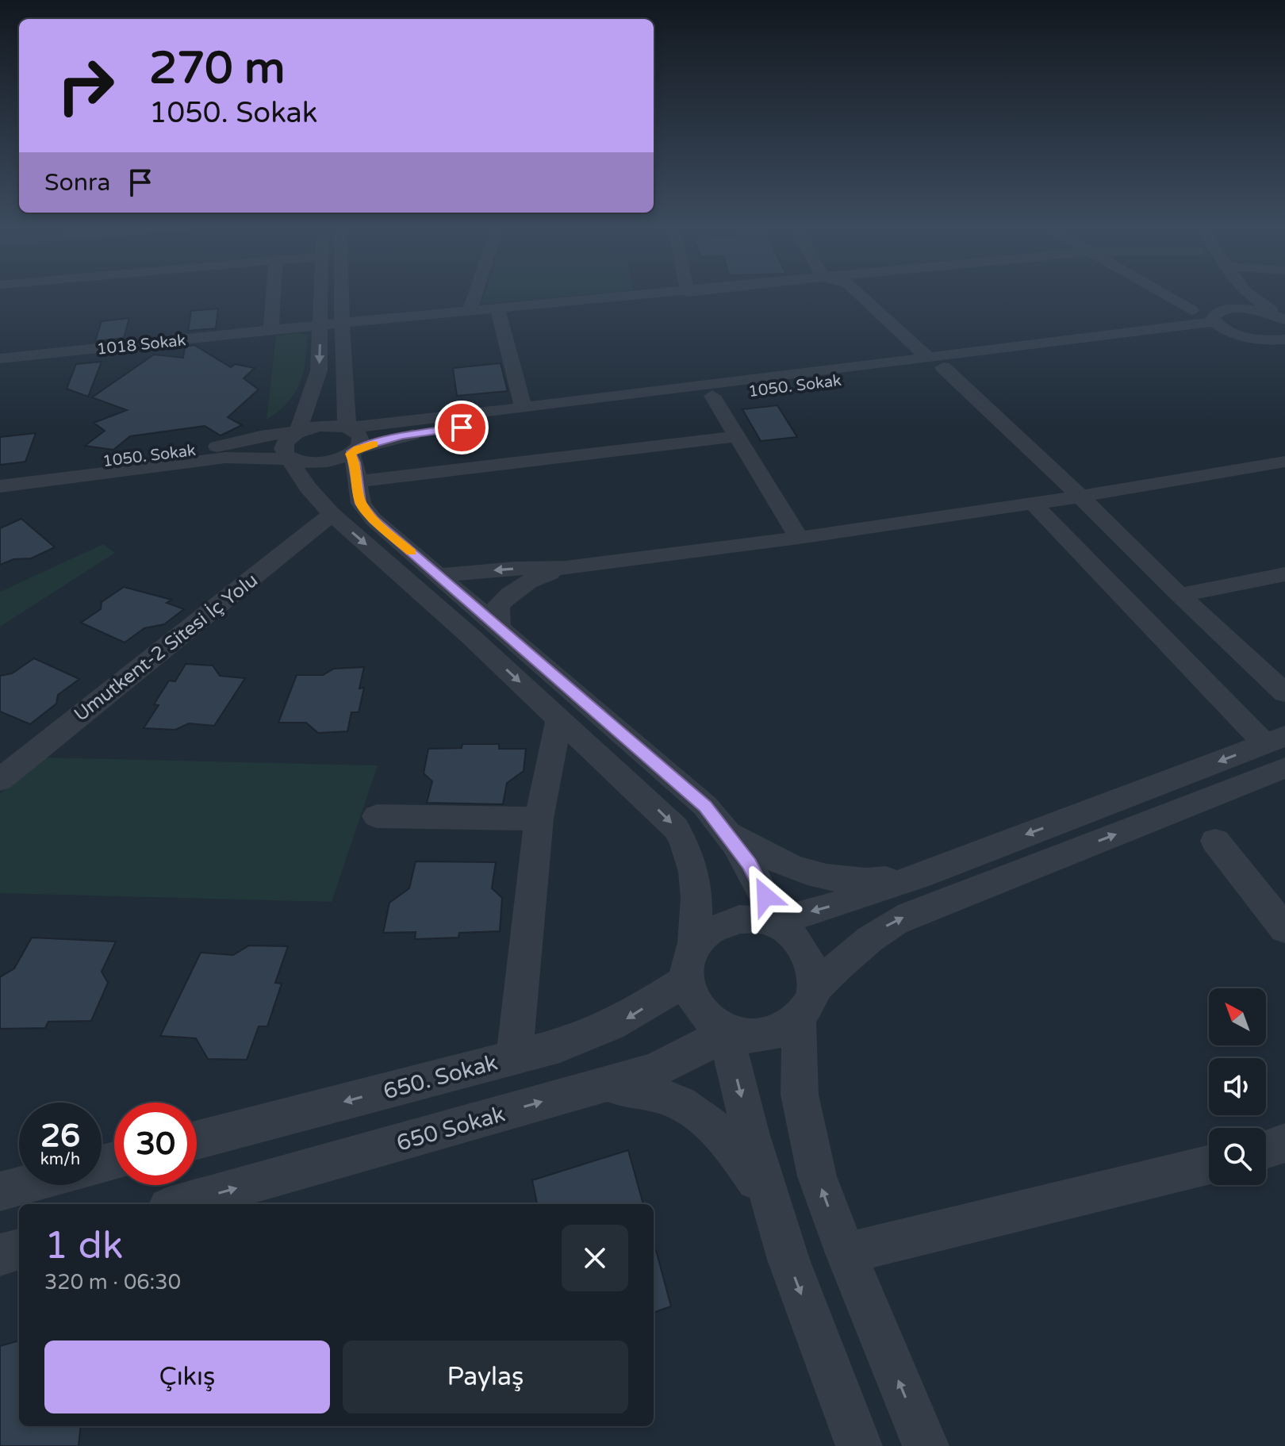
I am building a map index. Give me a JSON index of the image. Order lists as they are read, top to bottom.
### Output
{
  "streets": {
    "street": [
      "1018 Sokak",
      "1050. Sokak",
      "Umutkent-2 Sitesi İç Yolu",
      "650. Sokak",
      "650 Sokak"
    ]
  },
  "crossings": [
    ["650. Sokak", "650 Sokak"]
  ],
  "one_way": ["650. Sokak", "650 Sokak"],
  "north": "top left",
  "page": {
    "turn": ["270 m", "1050. Sokak"],
    "then": "Sonra",
    "speed": "26 km/h",
    "limit": "30",
    "heading": ["1 dk", "320 m · 06:30"],
    "buttons": ["Çıkış", "Paylaş"]
  }
}
